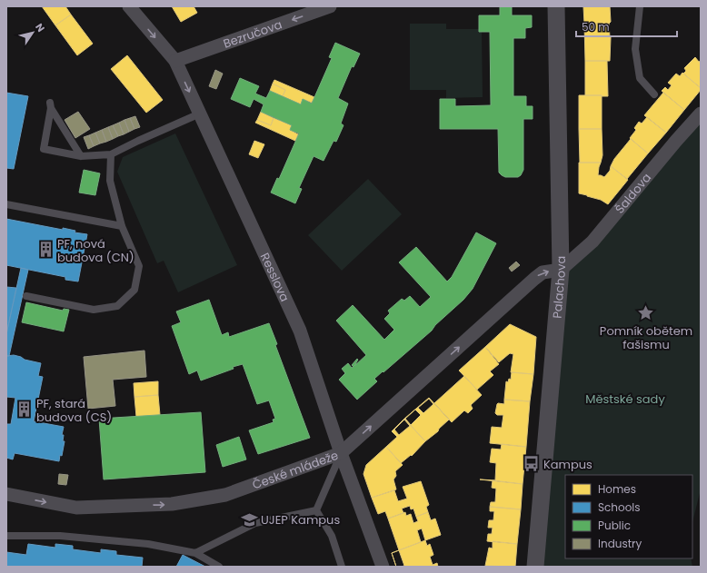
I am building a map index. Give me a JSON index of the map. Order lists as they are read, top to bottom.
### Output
{
  "streets": {
    "street": [
      "Bezručova",
      "Šaldova",
      "Resslova",
      "Palachova",
      "České mládeže"
    ]
  },
  "crossings": [
    ["Bezručova", "Resslova"],
    ["Šaldova", "Palachova"],
    ["Šaldova", "České mládeže"],
    ["Resslova", "České mládeže"],
    ["Palachova", "České mládeže"]
  ],
  "one_way": ["Bezručova", "České mládeže"],
  "parks": ["Městské sady"],
  "places": {
    "building": ["PF, nová budova (CN)", "PF, stará budova (CS)"],
    "place": ["Pomník obětem fašismu"],
    "bus stop": ["Kampus"],
    "school or university": ["UJEP Kampus"]
  },
  "legend": [
    "Homes",
    "Schools",
    "Public",
    "Industry"
  ],
  "scale_bar": "50 m",
  "north": "top right"
}
